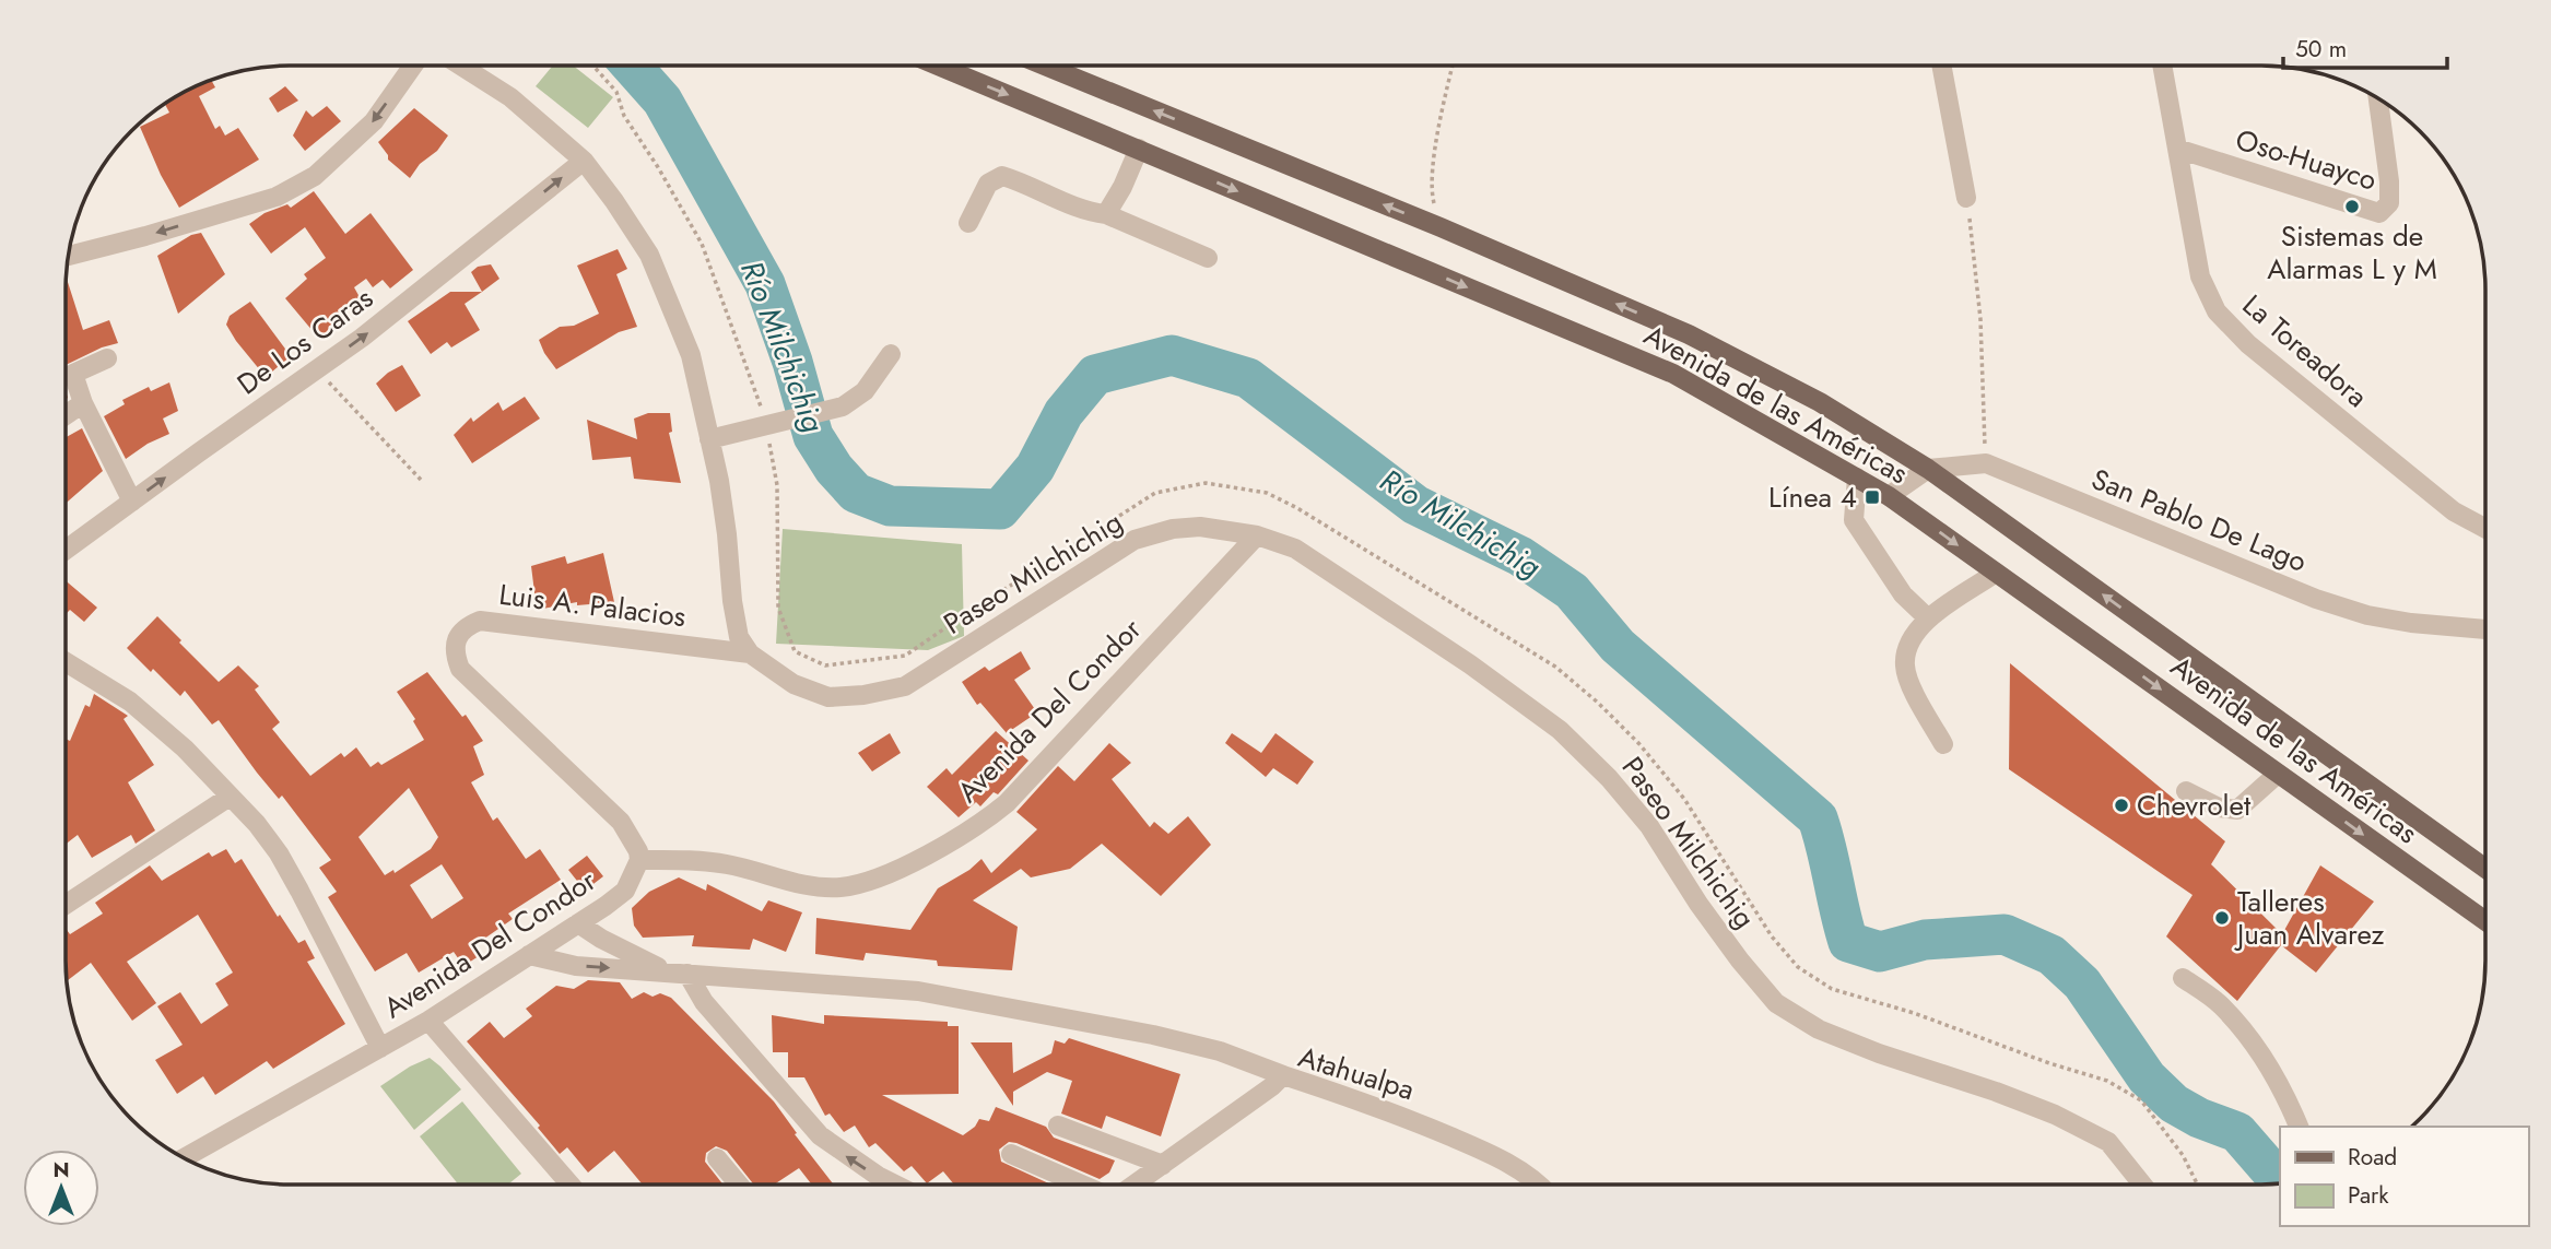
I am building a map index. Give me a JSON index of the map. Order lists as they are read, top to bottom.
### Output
{
  "streets": {
    "main road": ["Avenida de las Américas"],
    "street": [
      "Oso-Huayco",
      "De Los Caras",
      "La Toreadora",
      "San Pablo De Lago",
      "Paseo Milchichig",
      "Luis A. Palacios",
      "Avenida Del Condor",
      "Atahualpa"
    ]
  },
  "crossings": [
    ["Oso-Huayco", "La Toreadora"],
    ["Avenida de las Américas", "San Pablo De Lago"],
    ["Paseo Milchichig", "Luis A. Palacios"],
    ["Paseo Milchichig", "Avenida Del Condor"],
    ["Luis A. Palacios", "Avenida Del Condor"]
  ],
  "water": ["Río Milchichig"],
  "places": {
    "other": ["Sistemas de Alarmas L y M", "Chevrolet", "Talleres Juan Alvarez"],
    "transit": ["Línea 4"]
  },
  "legend": ["Road", "Park"],
  "scale_bar": "50 m",
  "north": "top"
}
